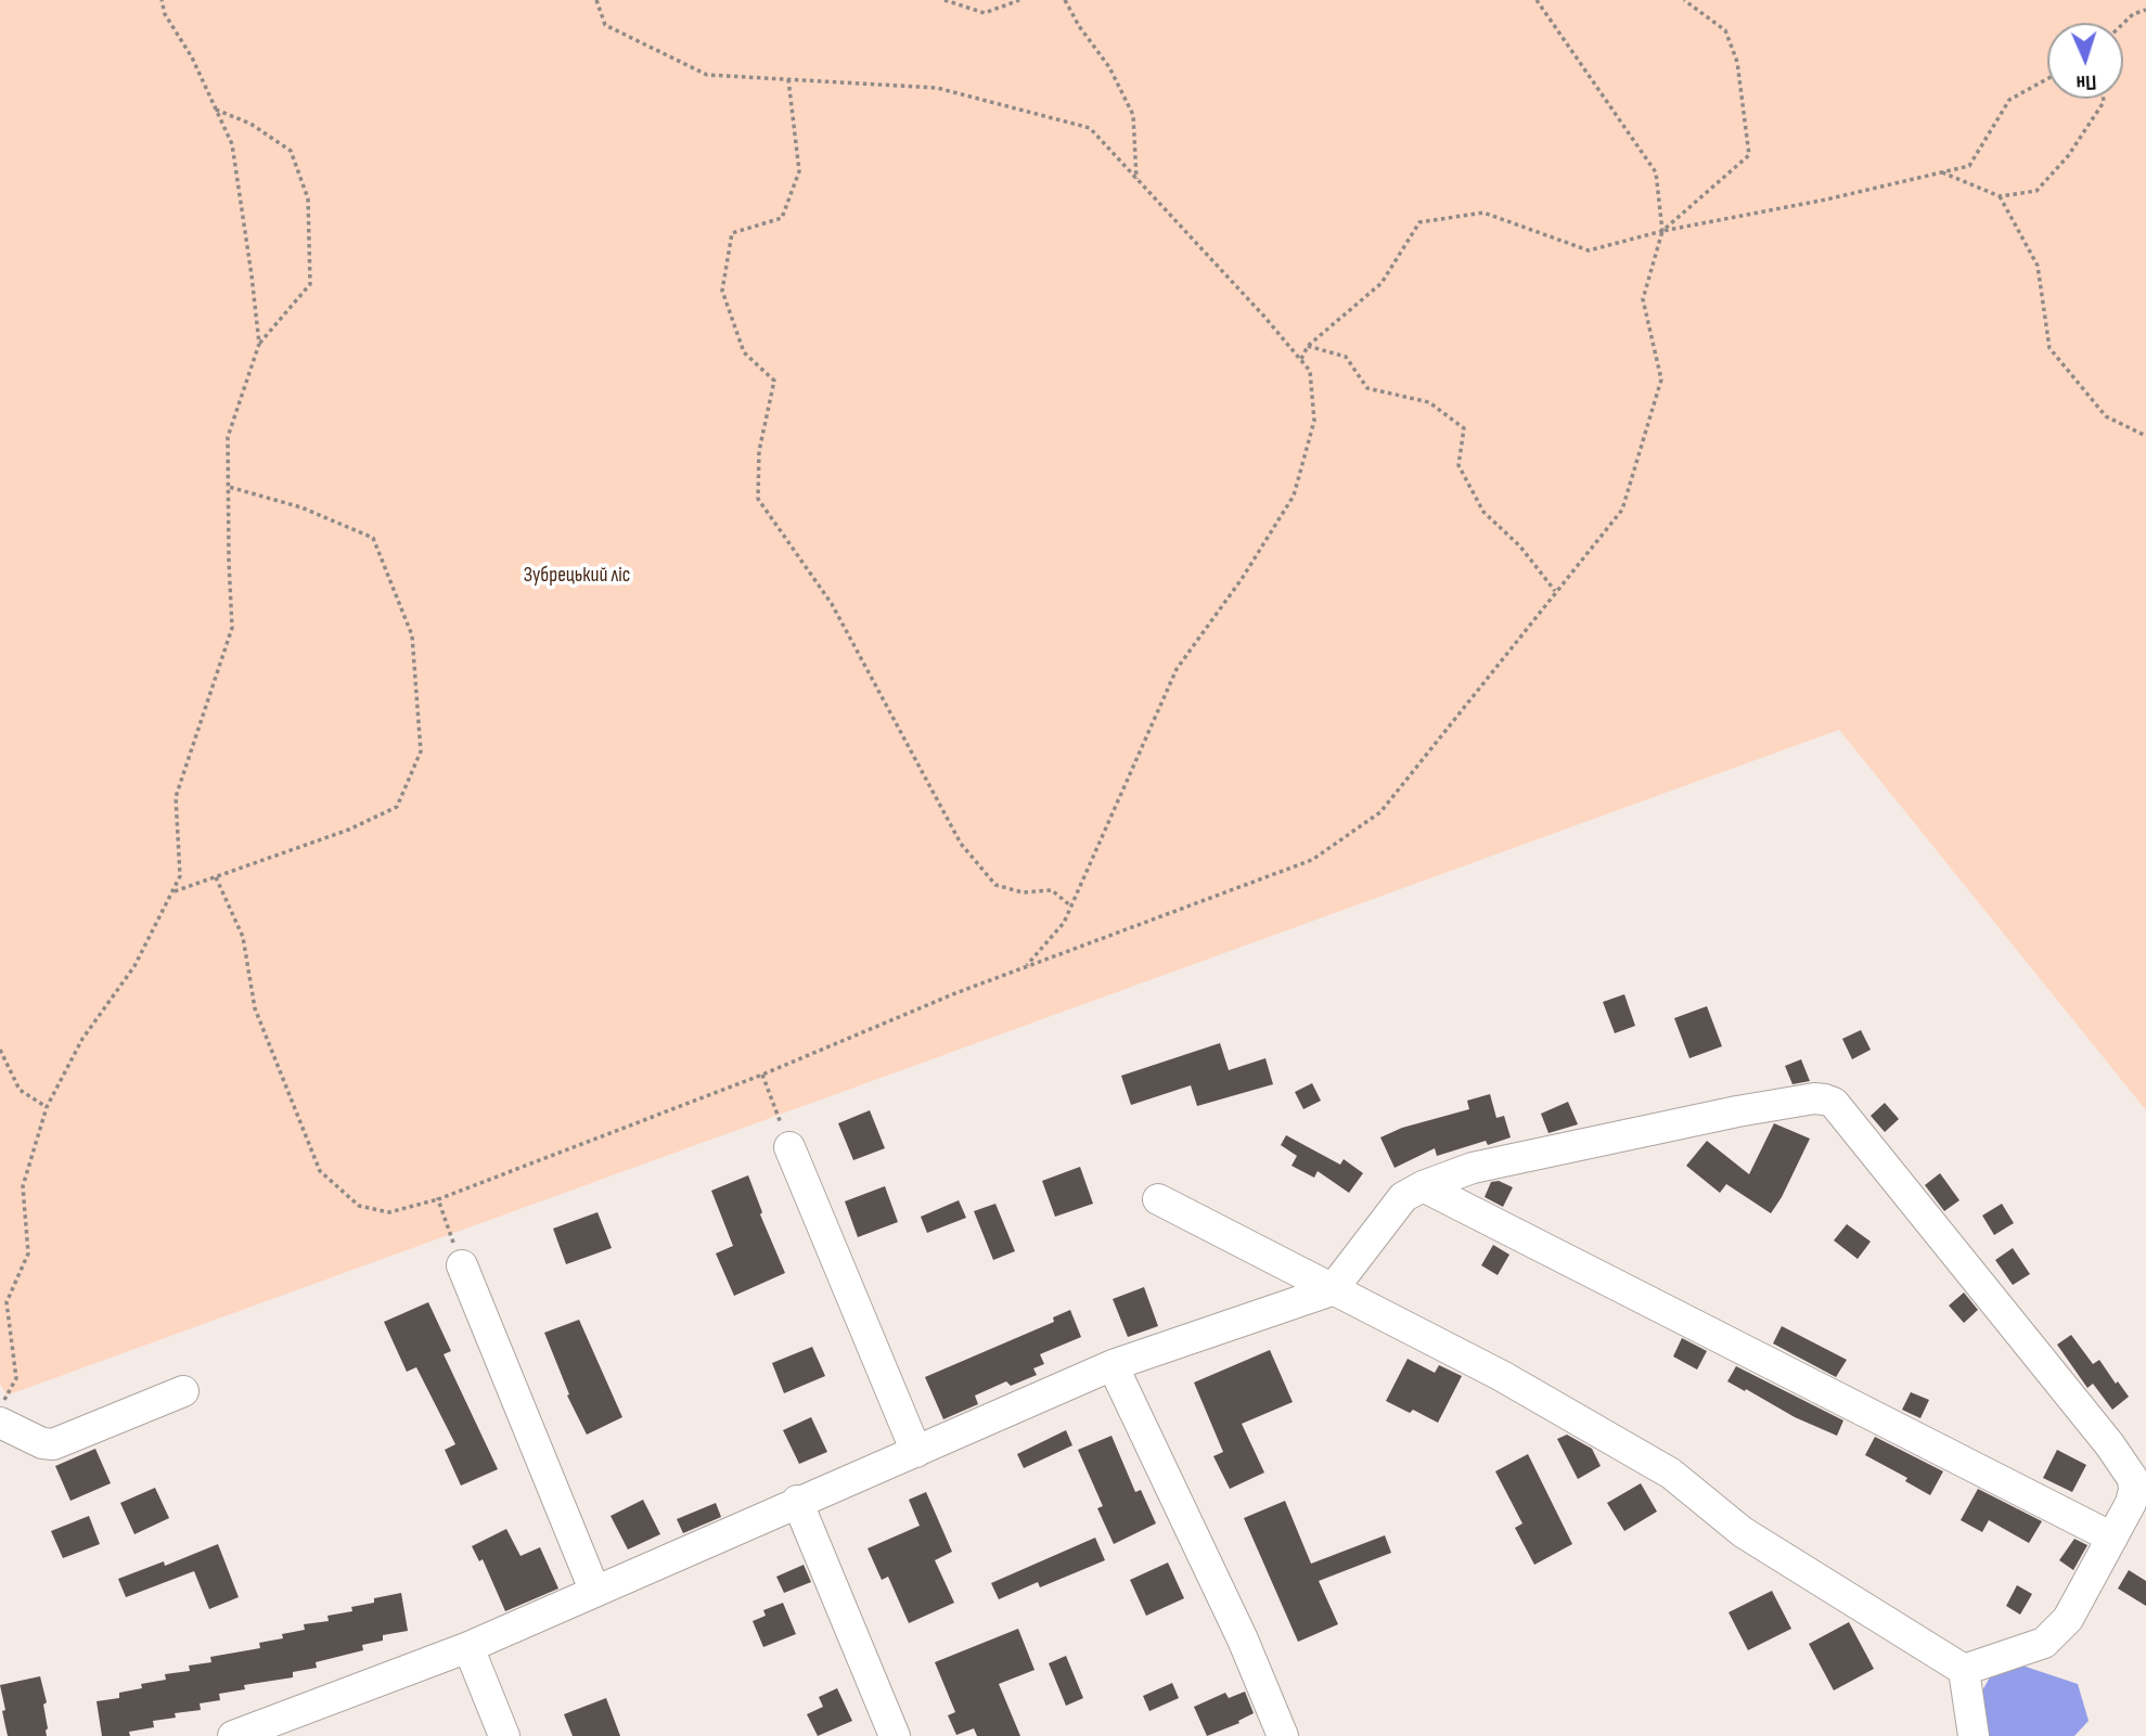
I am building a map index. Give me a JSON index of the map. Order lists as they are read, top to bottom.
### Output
{
  "parks": ["Зубрецький ліс"],
  "north": "bottom"
}
